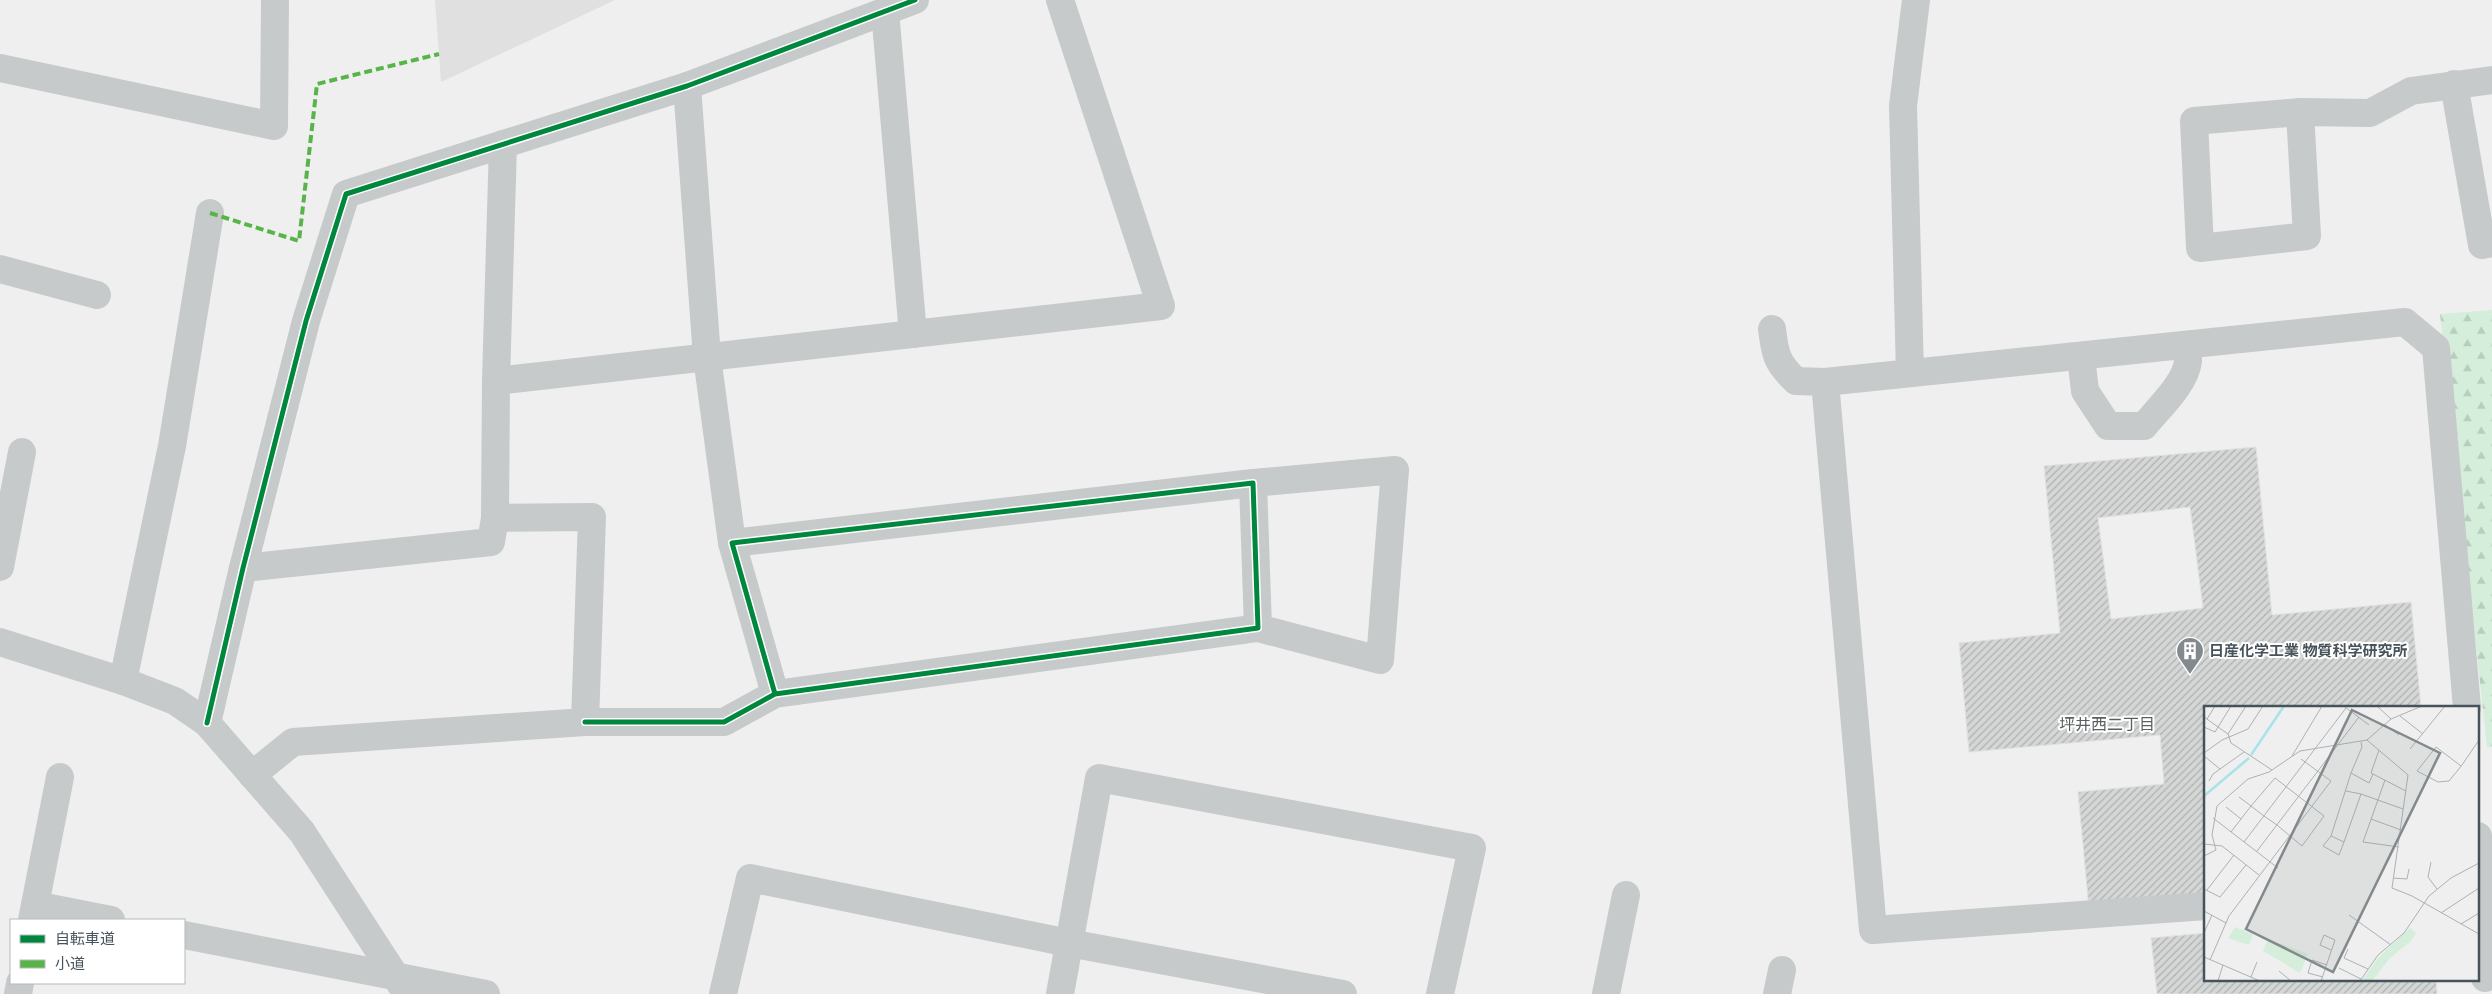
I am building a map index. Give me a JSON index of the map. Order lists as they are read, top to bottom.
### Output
{
  "districts": ["坪井西二丁目"],
  "places": {
    "building": ["日産化学工業 物質科学研究所"]
  },
  "legend": ["自転車道", "小道"]
}
